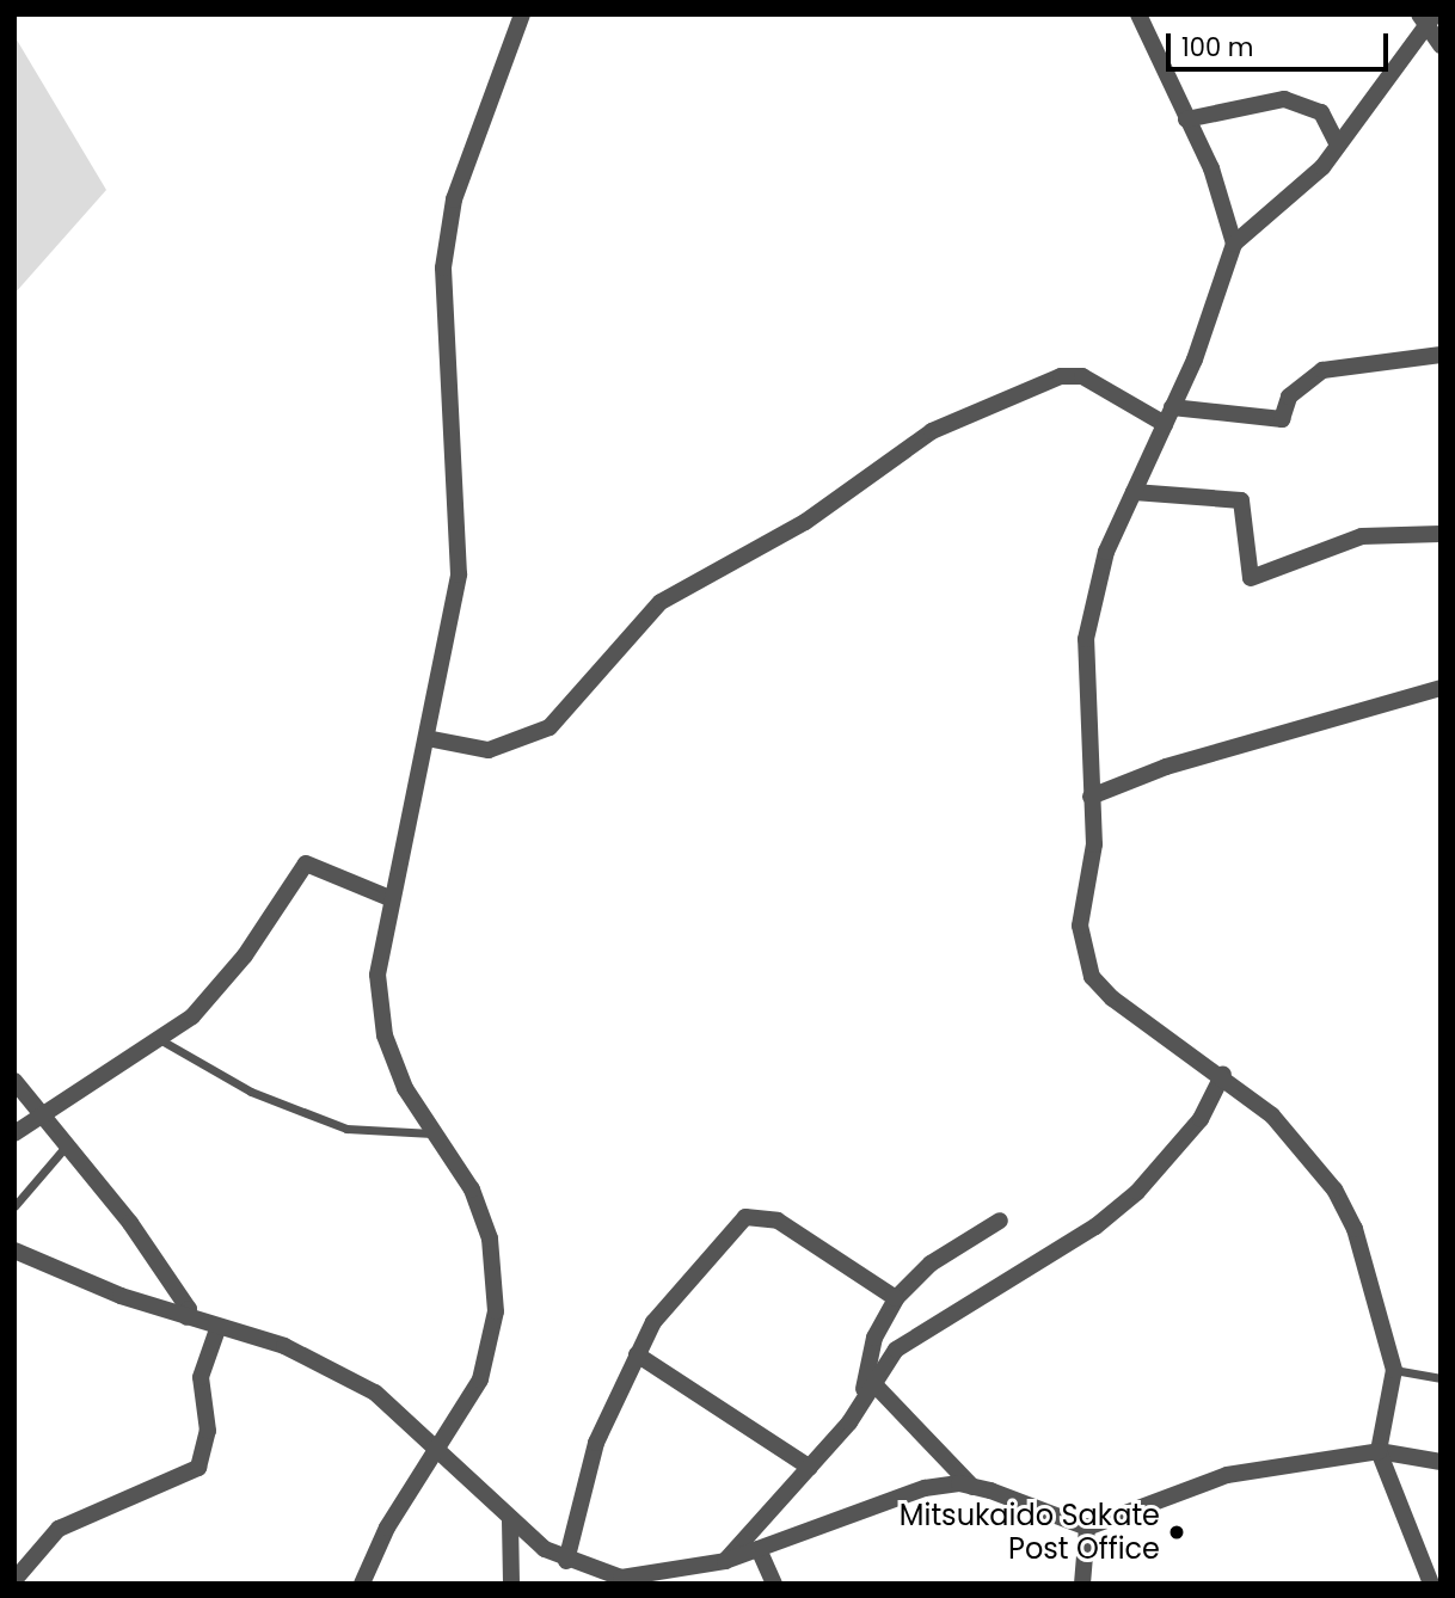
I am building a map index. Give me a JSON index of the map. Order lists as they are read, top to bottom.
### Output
{
  "places": ["Mitsukaido Sakate Post Office"],
  "scale_bar": "100 m"
}
